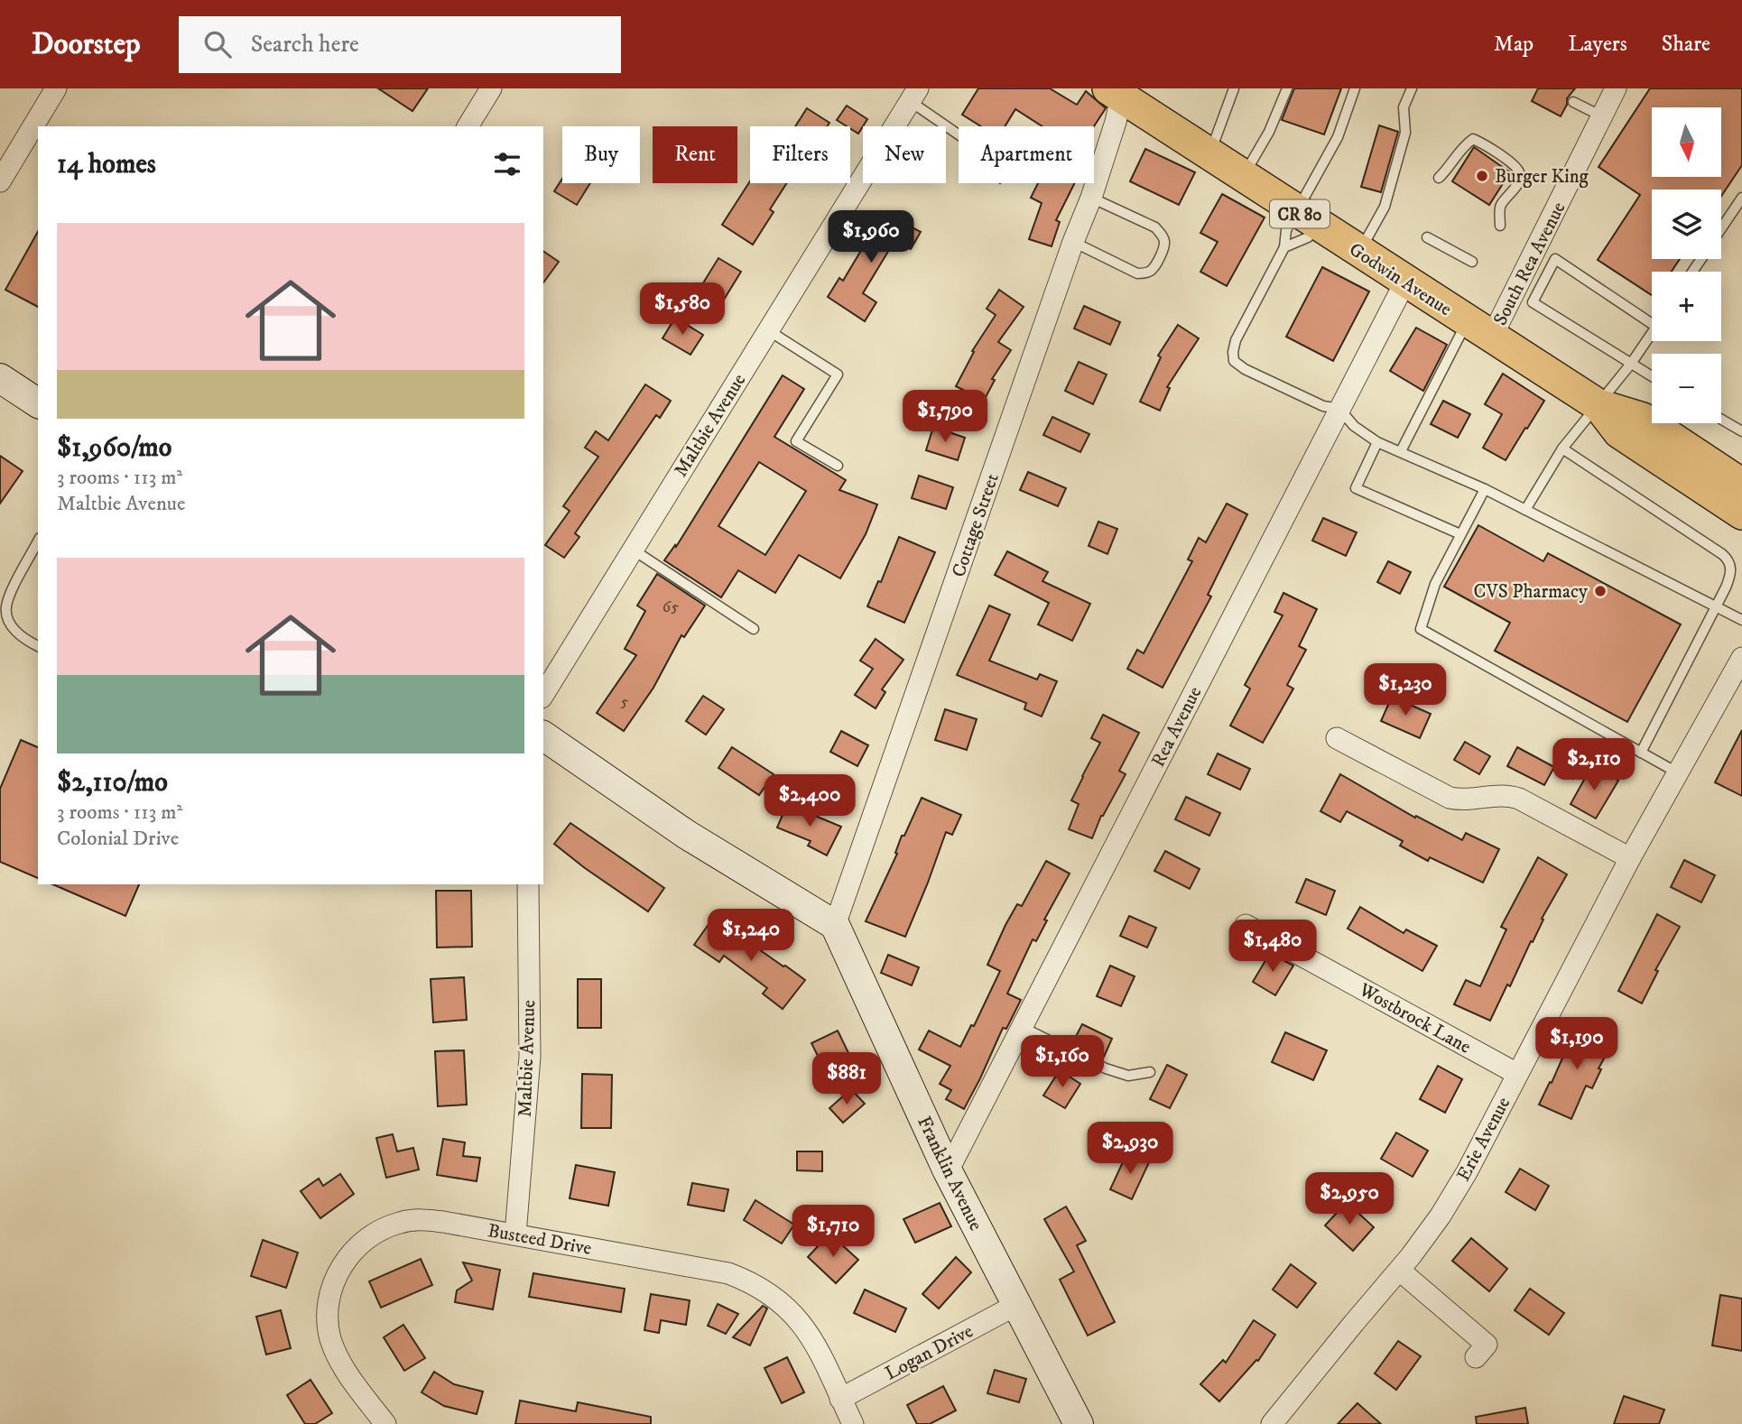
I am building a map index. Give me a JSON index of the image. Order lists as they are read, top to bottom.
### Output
{
  "streets": {
    "main road": ["CR 80", "Godwin Avenue"],
    "street": [
      "South Rea Avenue",
      "Maltbie Avenue",
      "Cottage Street",
      "Rea Avenue",
      "Wostbrock Lane",
      "Erie Avenue",
      "Franklin Avenue",
      "Busteed Drive",
      "Logan Drive"
    ]
  },
  "crossings": [
    ["South Rea Avenue", "Godwin Avenue"],
    ["Godwin Avenue", "Cottage Street"],
    ["Godwin Avenue", "Rea Avenue"],
    ["Maltbie Avenue", "Busteed Drive"],
    ["Cottage Street", "Franklin Avenue"],
    ["Rea Avenue", "Franklin Avenue"],
    ["Wostbrock Lane", "Erie Avenue"],
    ["Franklin Avenue", "Logan Drive"],
    ["Busteed Drive", "Logan Drive"]
  ],
  "places": ["Burger King", "CVS Pharmacy"],
  "house_numbers": ["65", "5"],
  "north": "bottom",
  "page": {
    "header": "Doorstep",
    "search": "Search here",
    "nav": ["Map", "Layers", "Share"],
    "map_buttons": ["+", "−"],
    "chip": [
      "Buy",
      "Rent",
      "Filters",
      "New",
      "Apartment"
    ],
    "heading": "14 homes",
    "list": [
      {
        "name": "$1,960/mo",
        "note": "3 rooms · 113 m² · Maltbie Avenue"
      },
      {
        "name": "$2,110/mo",
        "note": "3 rooms · 113 m² · Colonial Drive"
      }
    ],
    "price": [
      "$1,960",
      "$1,580",
      "$1,790",
      "$1,230",
      "$2,110",
      "$2,400",
      "$1,240",
      "$1,480",
      "$1,190",
      "$1,160",
      "$881",
      "$2,930",
      "$2,950",
      "$1,710"
    ]
  }
}
